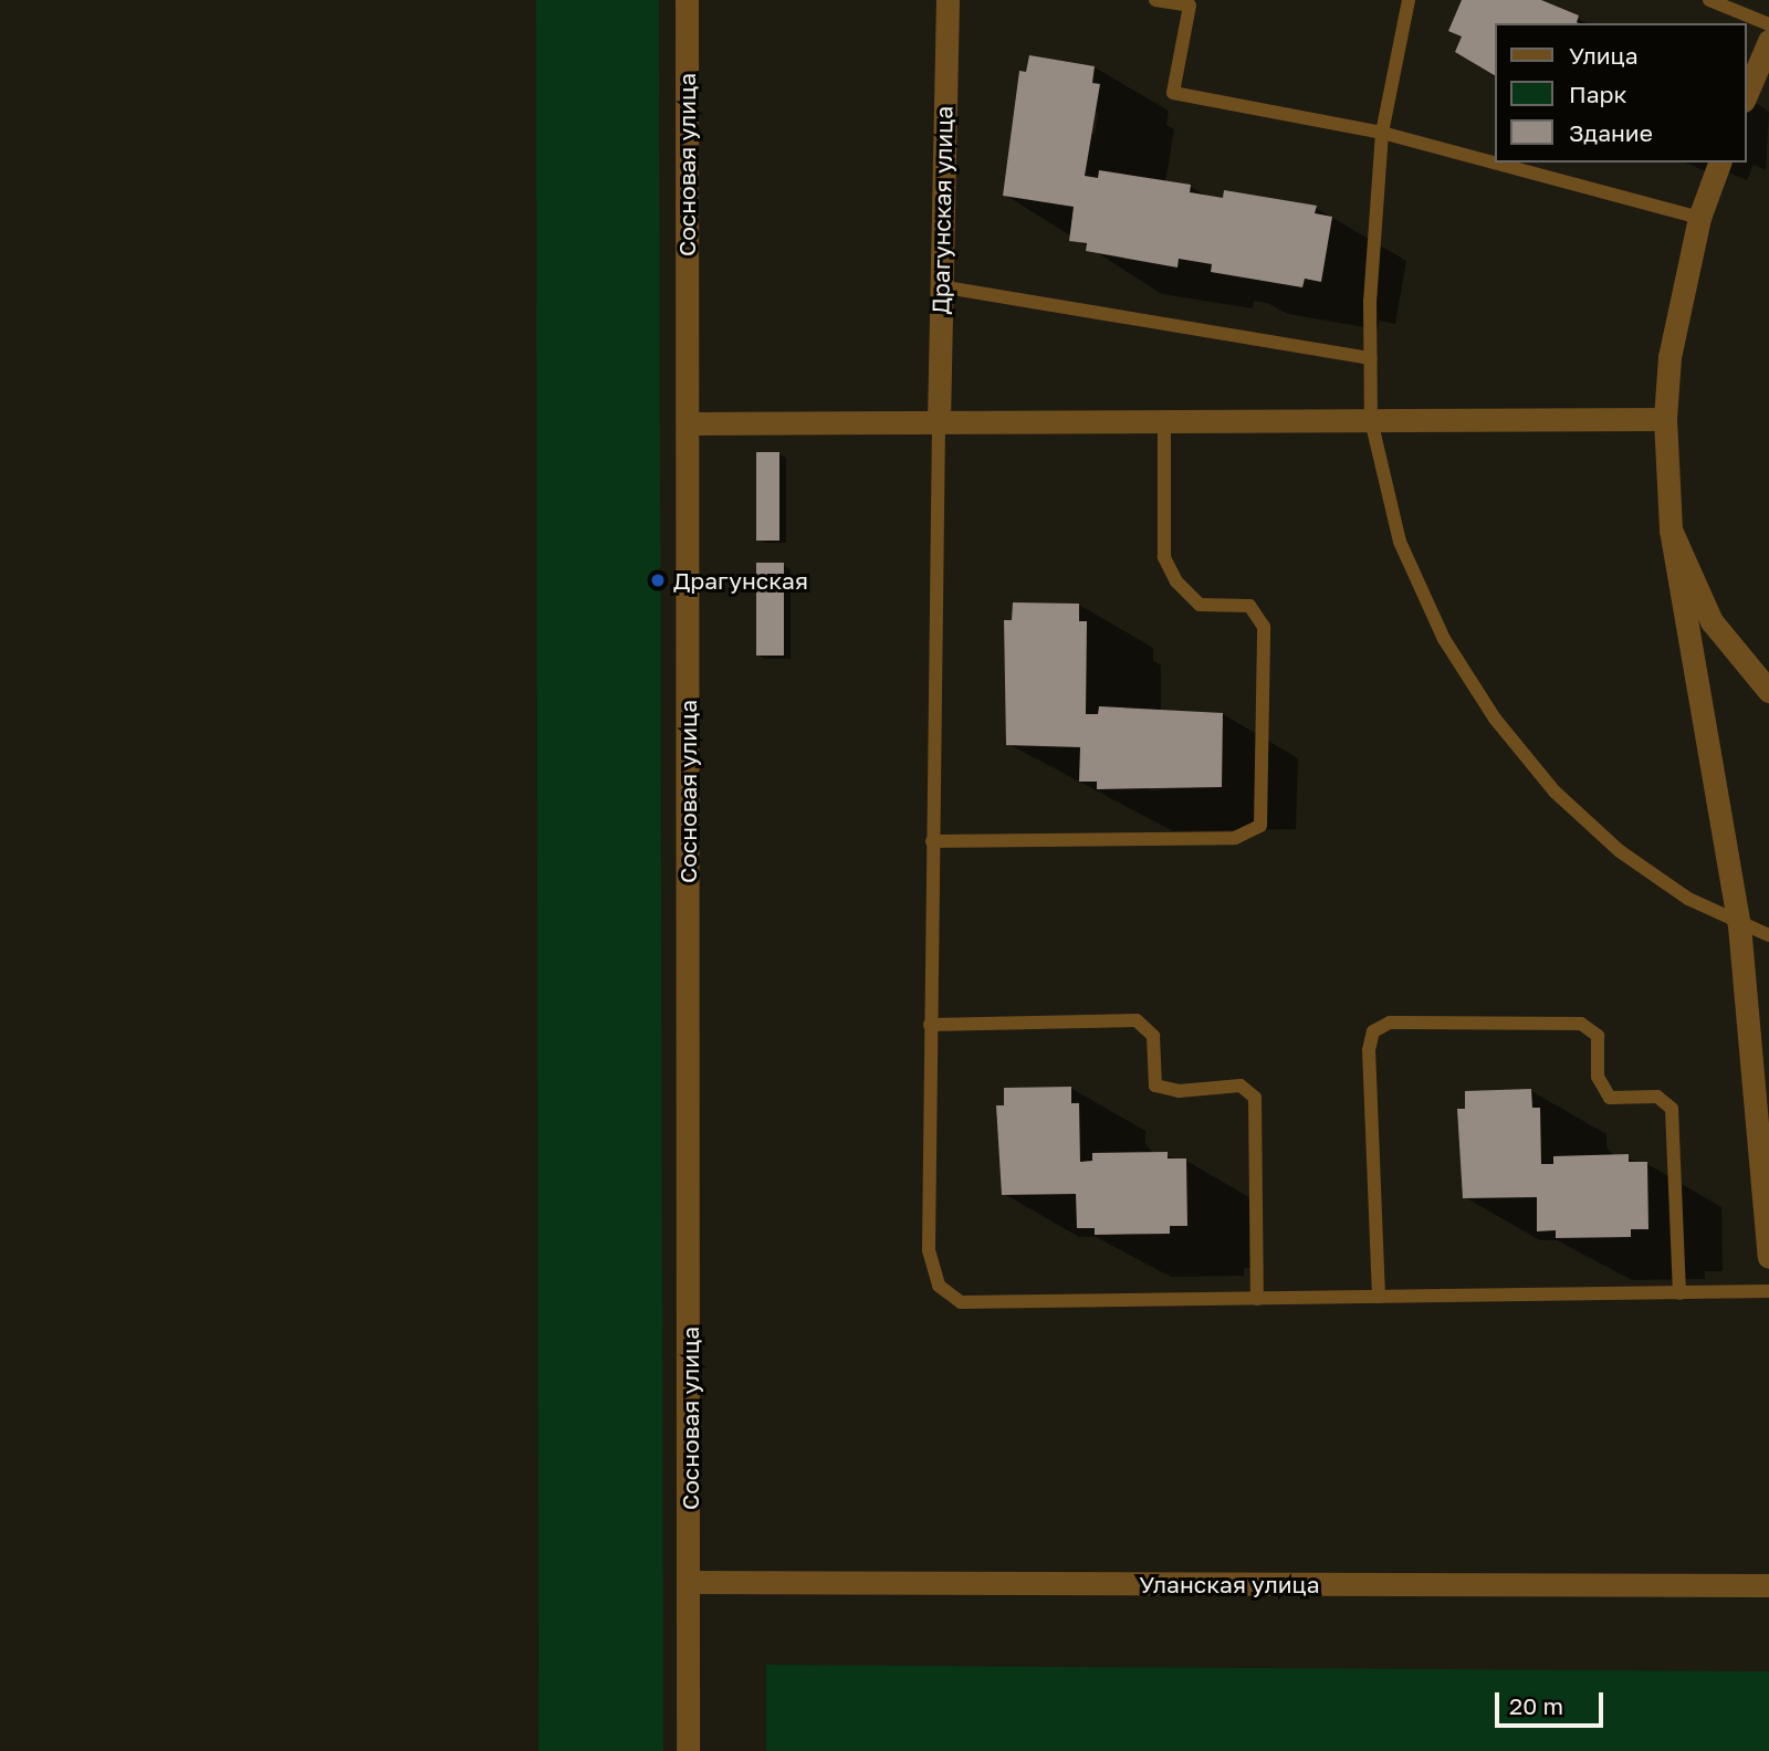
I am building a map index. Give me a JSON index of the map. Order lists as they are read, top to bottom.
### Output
{
  "streets": {
    "street": ["Сосновая улица", "Драгунская улица", "Уланская улица"]
  },
  "crossings": [
    ["Сосновая улица", "Уланская улица"]
  ],
  "places": ["Драгунская"],
  "legend": ["Улица", "Парк", "Здание"],
  "scale_bar": "20 m"
}
